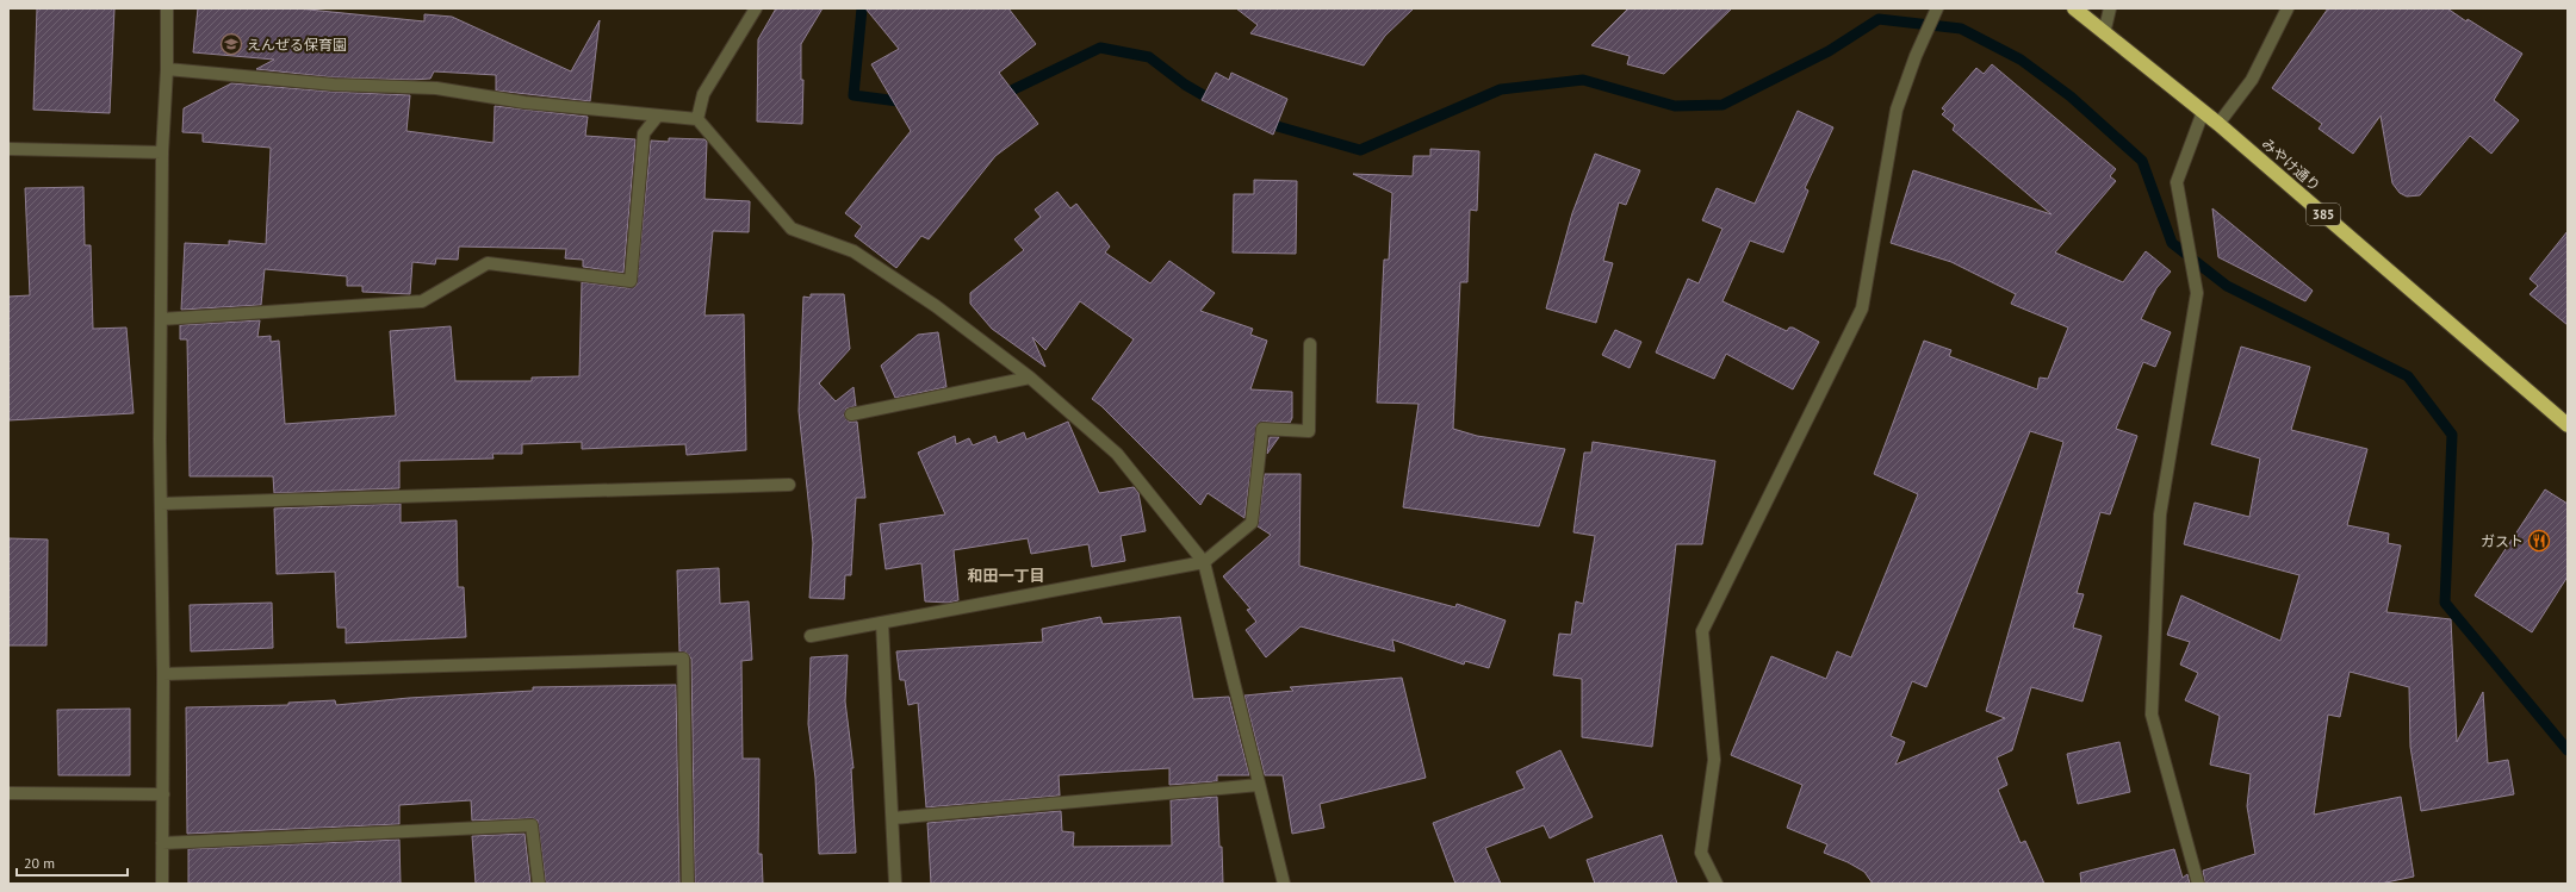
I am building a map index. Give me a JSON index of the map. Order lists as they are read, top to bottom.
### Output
{
  "streets": {
    "highway": ["みやけ通り", "385"]
  },
  "districts": ["和田一丁目"],
  "places": {
    "school or university": ["えんぜる保育園"],
    "restaurant": ["ガスト"]
  },
  "scale_bar": "20 m"
}
